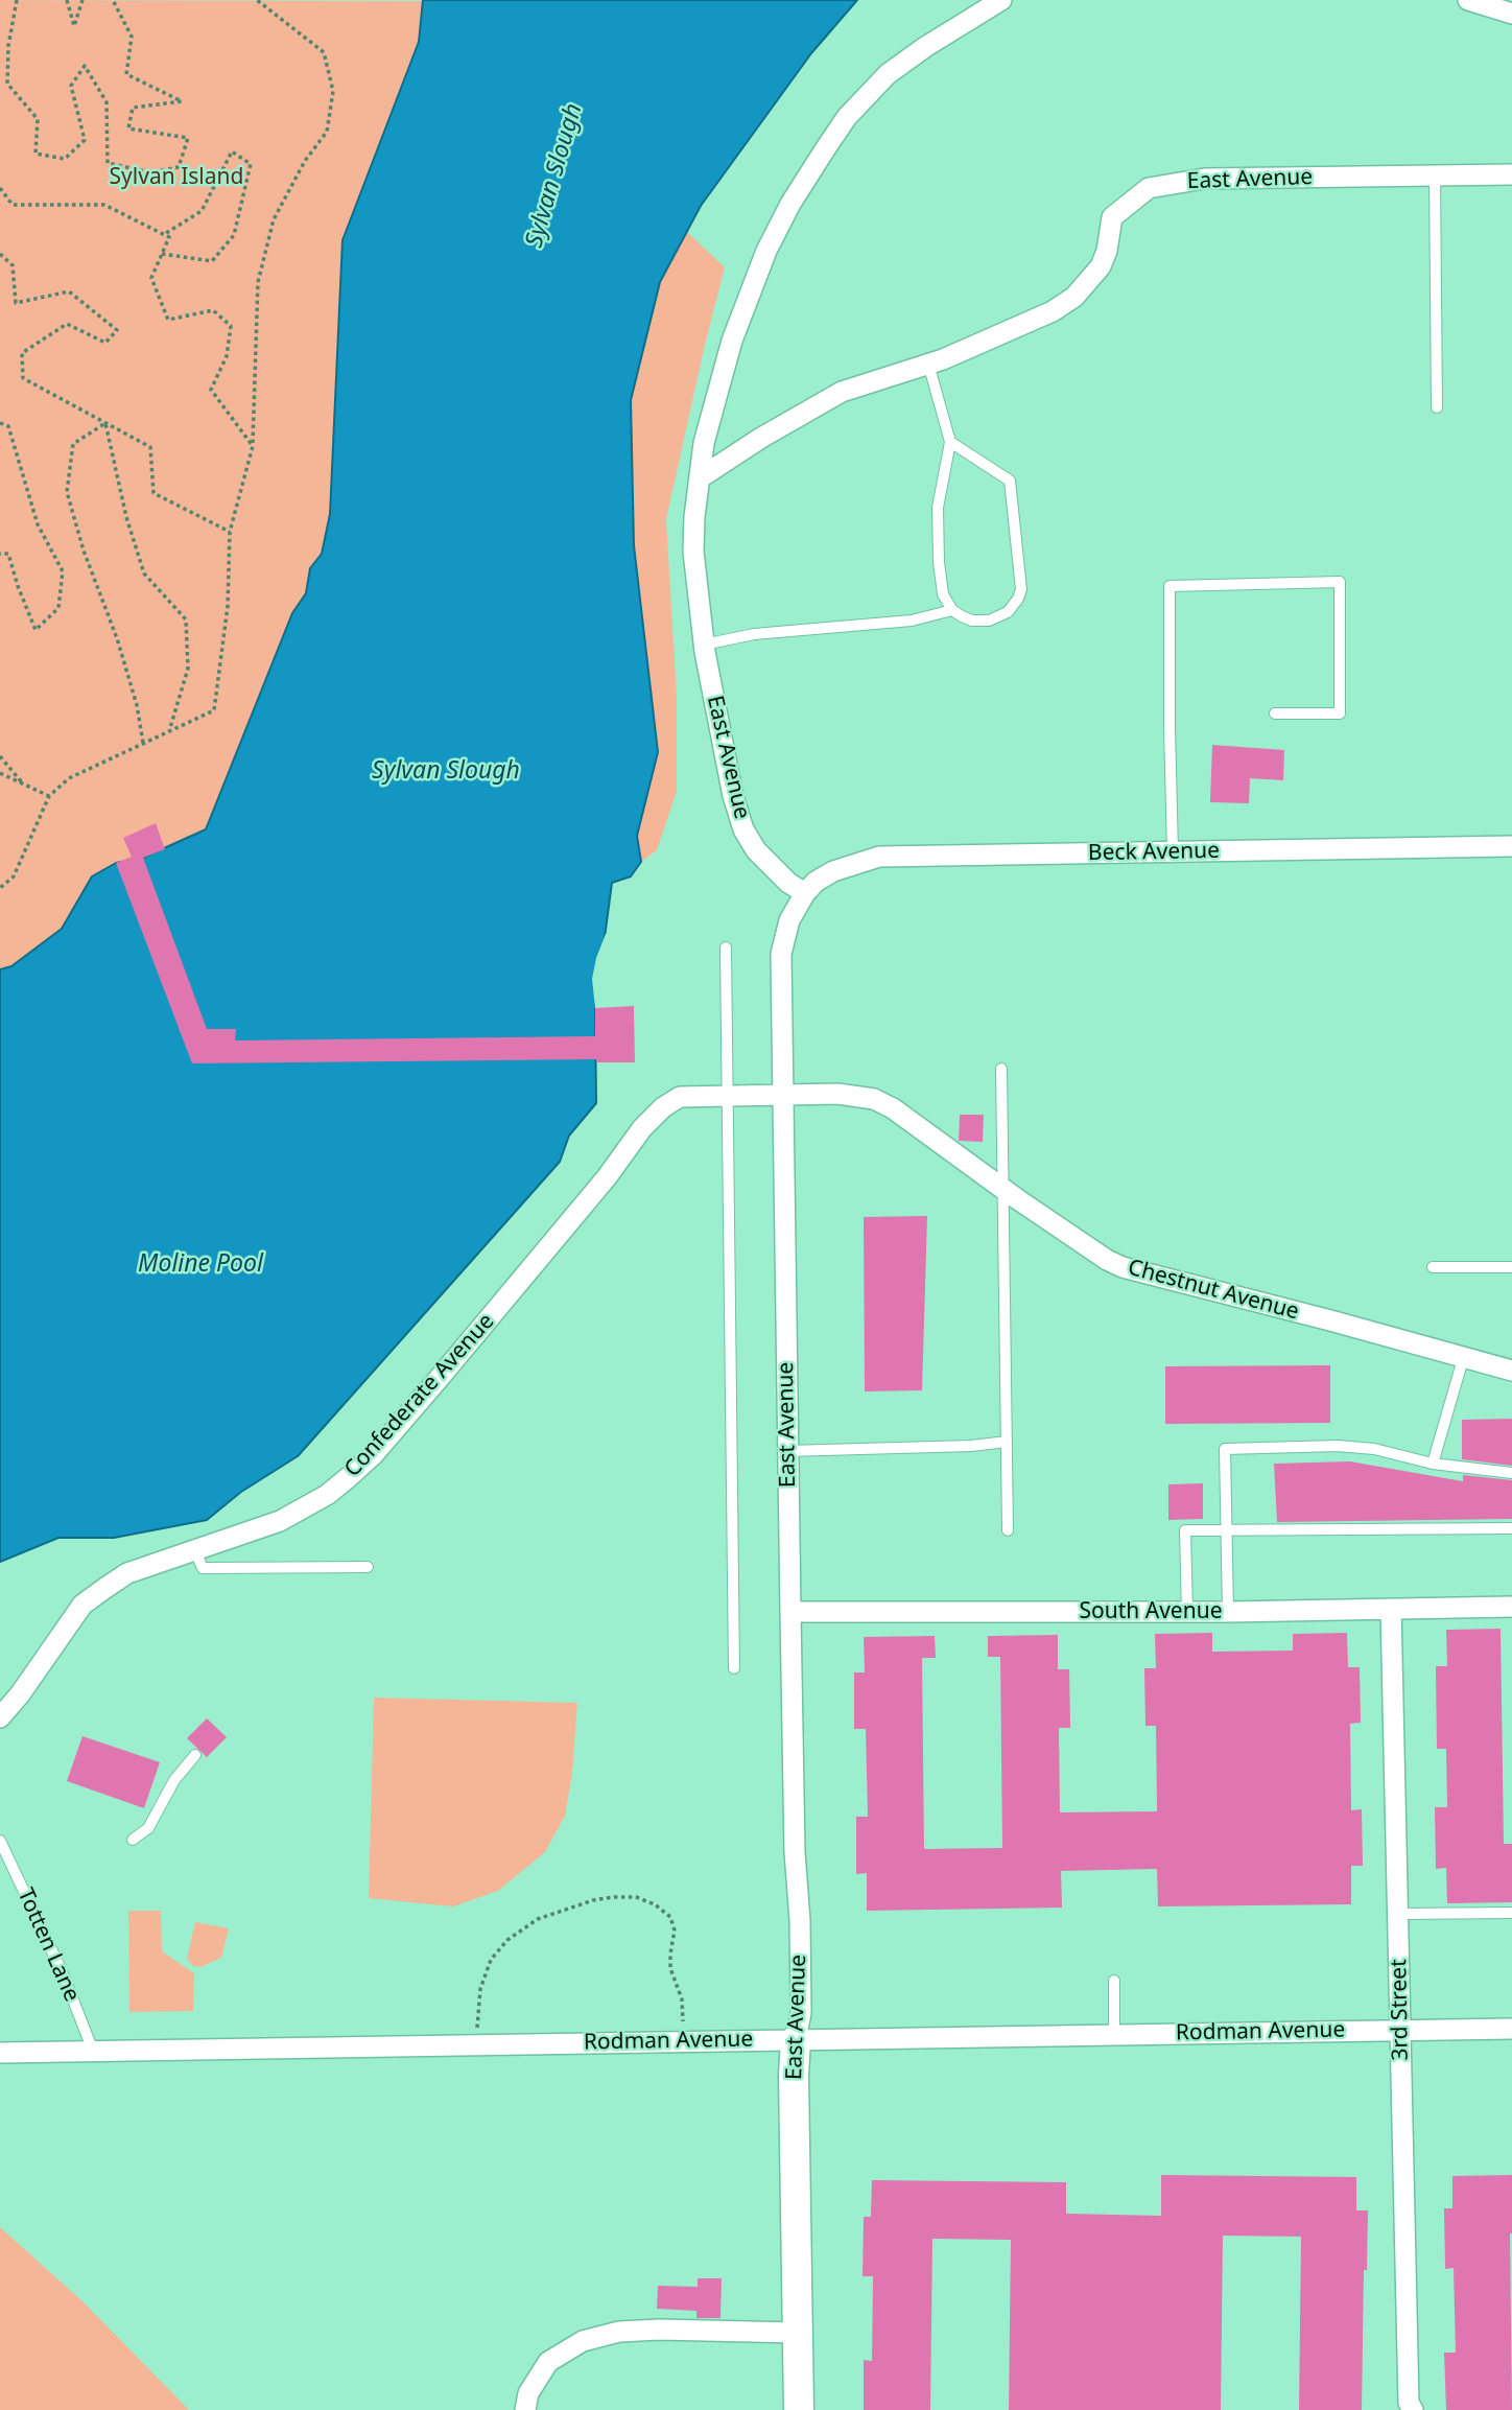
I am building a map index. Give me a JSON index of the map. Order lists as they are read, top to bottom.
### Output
{
  "streets": {
    "street": [
      "East Avenue",
      "Beck Avenue",
      "Chestnut Avenue",
      "Confederate Avenue",
      "South Avenue",
      "3rd Street",
      "Rodman Avenue"
    ],
    "lane": ["Totten Lane"]
  },
  "crossings": [
    ["East Avenue", "Beck Avenue"],
    ["East Avenue", "Chestnut Avenue"],
    ["East Avenue", "Confederate Avenue"],
    ["East Avenue", "South Avenue"],
    ["East Avenue", "Rodman Avenue"],
    ["Chestnut Avenue", "Confederate Avenue"],
    ["South Avenue", "3rd Street"],
    ["Totten Lane", "Rodman Avenue"],
    ["3rd Street", "Rodman Avenue"]
  ],
  "water": ["Sylvan Slough", "Moline Pool"],
  "parks": ["Sylvan Island"]
}
